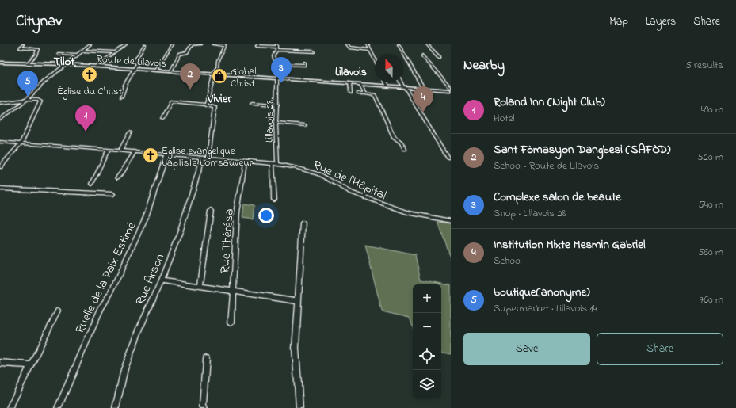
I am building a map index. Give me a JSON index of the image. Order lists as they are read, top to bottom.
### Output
{
  "streets": {
    "main road": ["Route de Lilavois"],
    "street": [
      "Lillavois 28",
      "Rue de l'Hôpital",
      "Rue Thérésa",
      "Ruelle de la Paix Estimé",
      "Rue Arson"
    ]
  },
  "crossings": [
    ["Route de Lilavois", "Lillavois 28"],
    ["Lillavois 28", "Rue de l'Hôpital"],
    ["Rue de l'Hôpital", "Rue Thérésa"],
    ["Rue de l'Hôpital", "Ruelle de la Paix Estimé"],
    ["Rue de l'Hôpital", "Rue Arson"]
  ],
  "districts": ["Tilot", "Lilavois", "Vivier"],
  "places": {
    "church": ["Église du Christ", "Eglise evangelique baptiste bon sauveur"],
    "shop": ["Global Christ"]
  },
  "north": "top",
  "page": {
    "header": "Citynav",
    "nav": ["Map", "Layers", "Share"],
    "heading": ["Nearby", "5 results"],
    "pins": [
      "3",
      "2",
      "5",
      "4",
      "1"
    ],
    "list": [
      {
        "mark": "1",
        "name": "Roland Inn (Night Club)",
        "note": "Hotel",
        "value": "490 m"
      },
      {
        "mark": "2",
        "name": "Sant Fòmasyon Dangbesi (SAFÒD)",
        "note": "School · Route de Lilavois",
        "value": "520 m"
      },
      {
        "mark": "3",
        "name": "Complexe salon de beaute",
        "note": "Shop · Lillavois 28",
        "value": "540 m"
      },
      {
        "mark": "4",
        "name": "Institution Mixte Mesmin Gabriel",
        "note": "School",
        "value": "560 m"
      },
      {
        "mark": "5",
        "name": "boutique(anonyme)",
        "note": "Supermarket · Lillavois 14",
        "value": "760 m"
      }
    ],
    "map_buttons": ["+", "−"],
    "buttons": ["Save", "Share"]
  }
}
